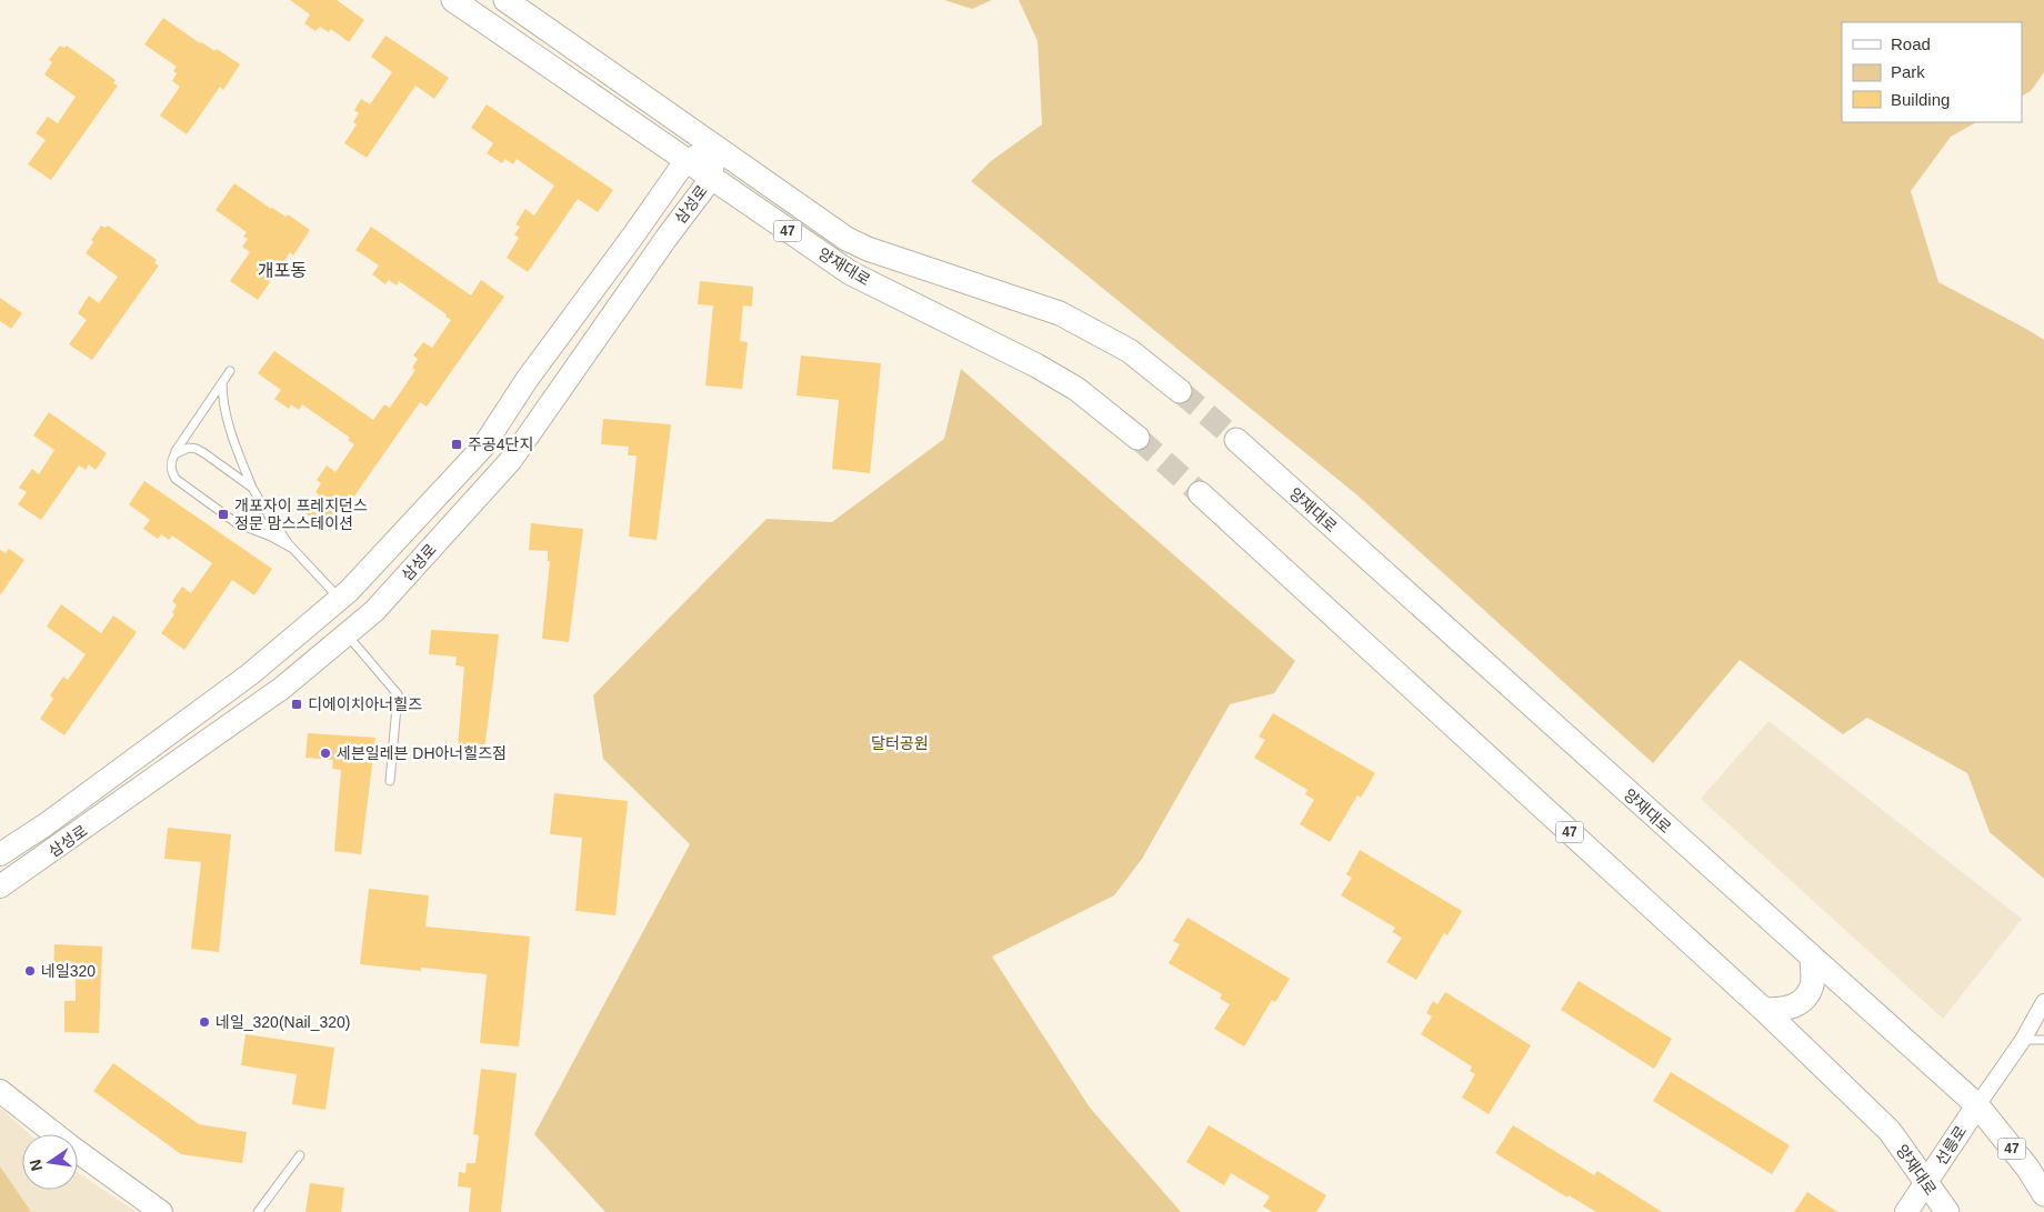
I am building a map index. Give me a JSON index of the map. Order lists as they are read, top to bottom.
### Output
{
  "streets": {
    "main road": [
      "삼성로",
      "47",
      "양재대로",
      "선릉로"
    ]
  },
  "crossings": [
    ["삼성로", "양재대로"],
    ["양재대로", "선릉로"]
  ],
  "districts": ["개포동"],
  "parks": ["달터공원"],
  "places": {
    "transit": ["주공4단지", "개포자이 프레지던스 정문 맘스스테이션", "디에이치아너힐즈"],
    "other": ["세븐일레븐 DH아너힐즈점", "네일320", "네일_320(Nail_320)"]
  },
  "legend": ["Road", "Park", "Building"],
  "north": "left"
}
